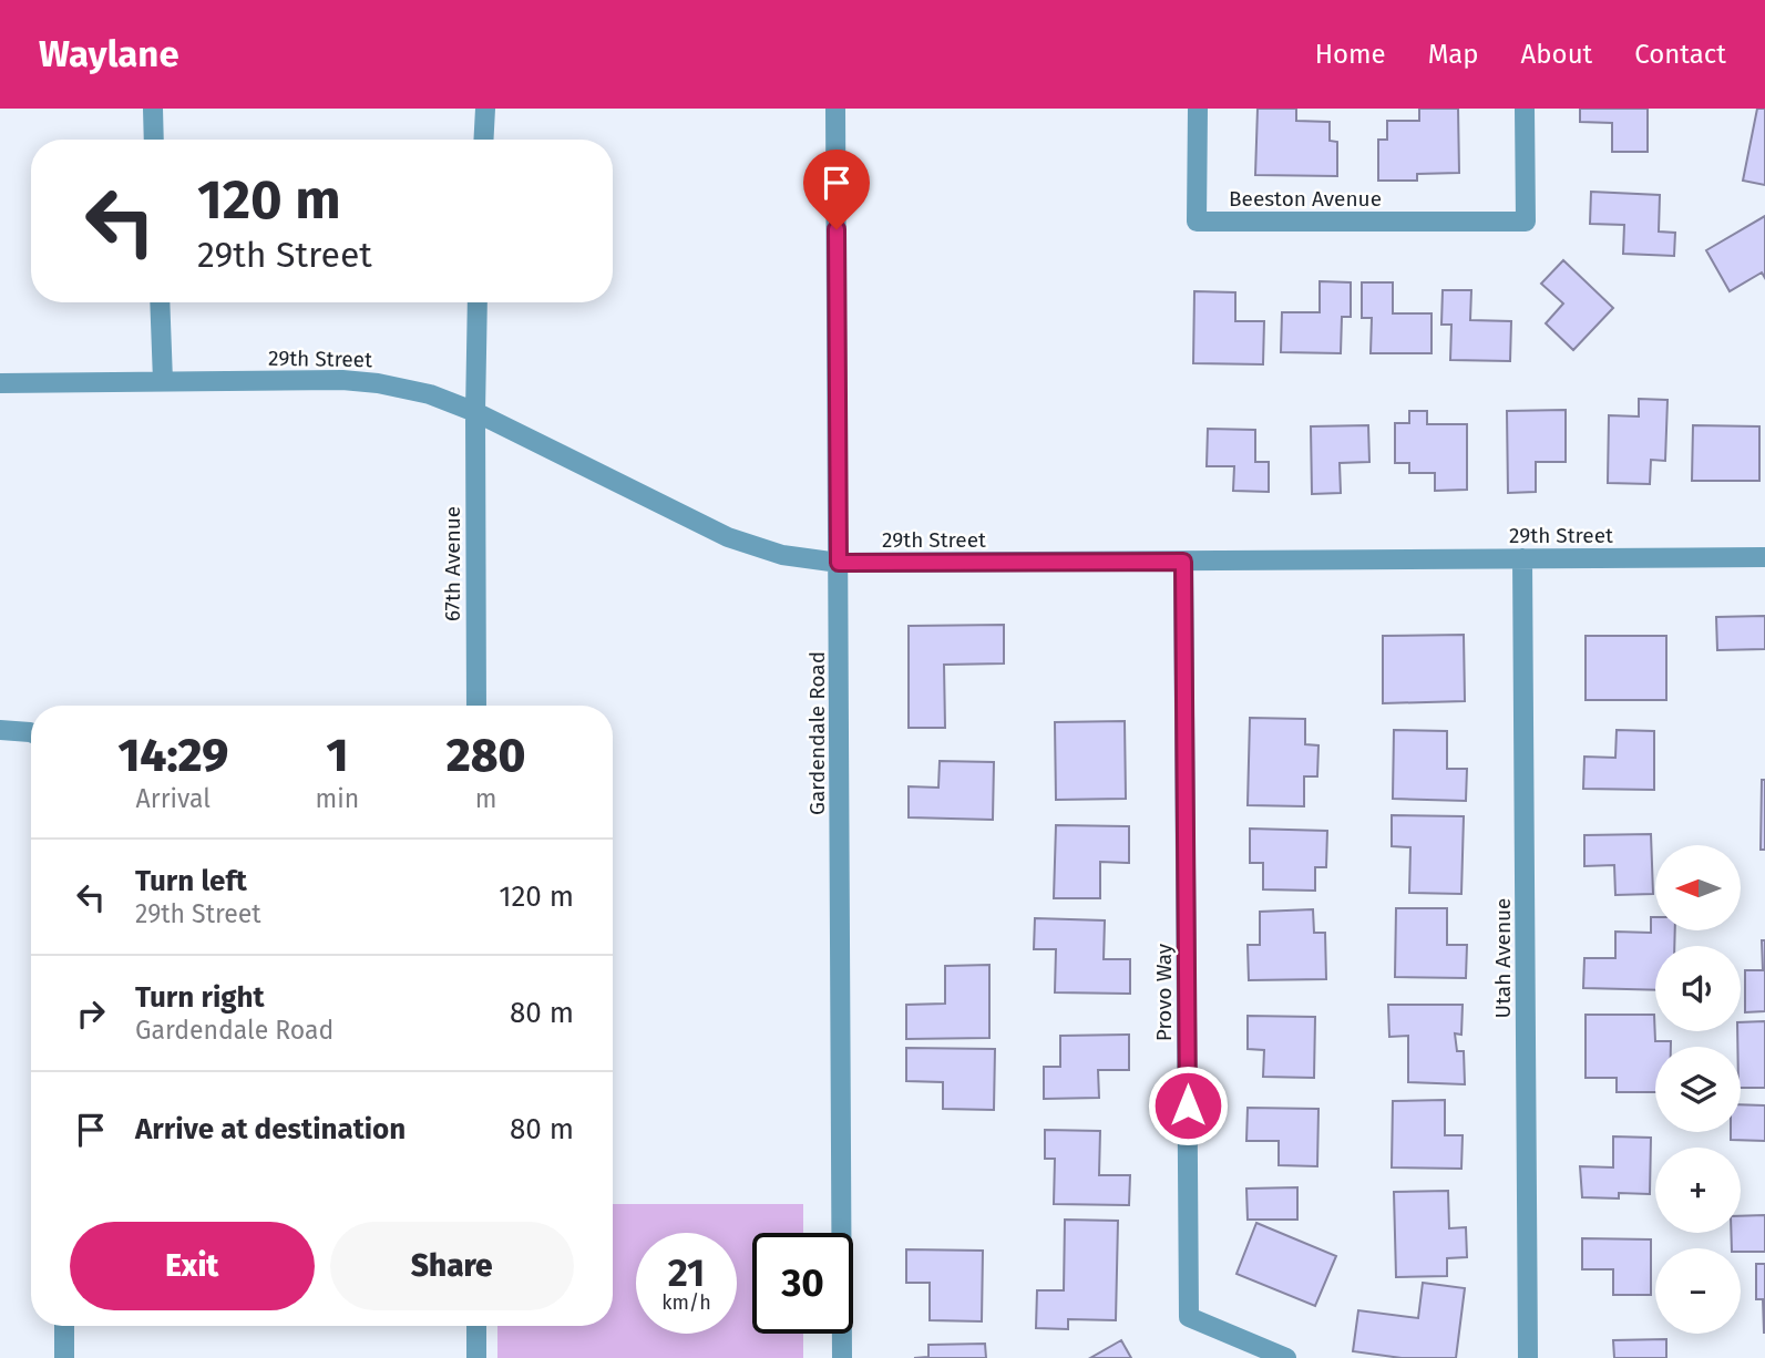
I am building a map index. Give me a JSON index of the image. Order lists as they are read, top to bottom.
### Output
{
  "streets": {
    "street": [
      "Beeston Avenue",
      "29th Street",
      "67th Avenue",
      "Gardendale Road",
      "Utah Avenue",
      "Provo Way"
    ]
  },
  "crossings": [
    ["29th Street", "67th Avenue"],
    ["29th Street", "Gardendale Road"],
    ["29th Street", "Utah Avenue"],
    ["29th Street", "Provo Way"]
  ],
  "north": "left",
  "page": {
    "header": "Waylane",
    "nav": [
      "Home",
      "Map",
      "About",
      "Contact"
    ],
    "turn": ["120 m", "29th Street"],
    "eta": [
      "14:29",
      "Arrival",
      "1",
      "min",
      "280",
      "m"
    ],
    "list": [
      {
        "name": "Turn left",
        "note": "29th Street",
        "value": "120 m"
      },
      {
        "name": "Turn right",
        "note": "Gardendale Road",
        "value": "80 m"
      },
      {
        "name": "Arrive at destination",
        "value": "80 m"
      }
    ],
    "map_buttons": ["+", "−"],
    "buttons": ["Exit", "Share"],
    "speed": "21 km/h",
    "limit": "30"
  }
}
